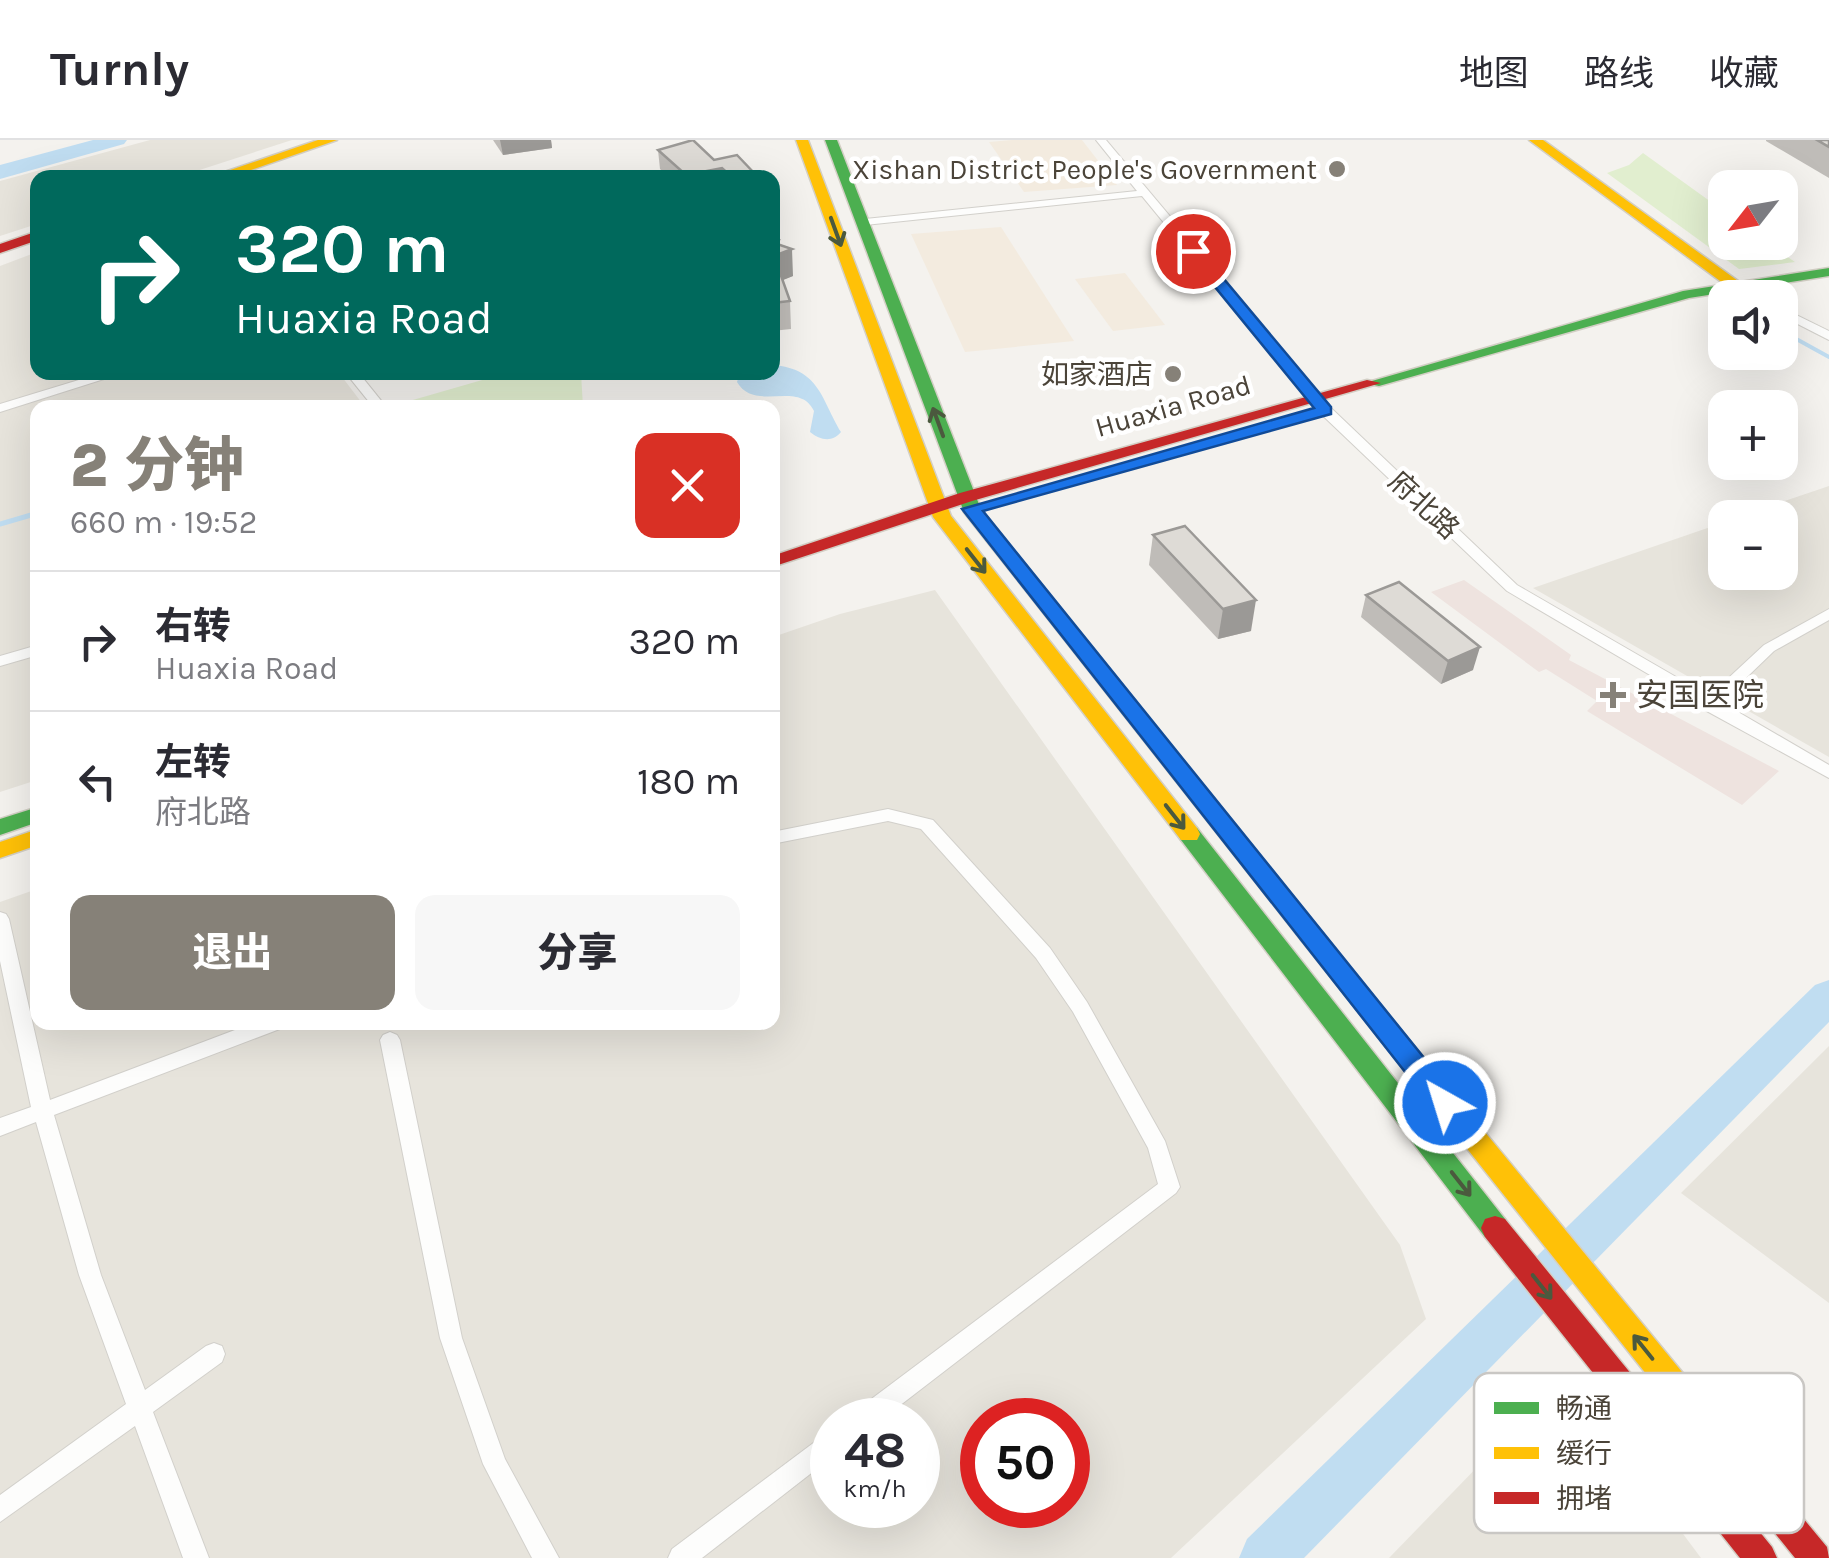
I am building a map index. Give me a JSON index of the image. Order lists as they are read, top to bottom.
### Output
{
  "streets": {
    "main road": ["Huaxia Road"],
    "street": ["府北路"]
  },
  "crossings": [
    ["Huaxia Road", "府北路"]
  ],
  "places": {
    "other": ["Xishan District People's Government", "如家酒店"],
    "health": ["安国医院"]
  },
  "legend": ["畅通", "缓行", "拥堵"],
  "north": "bottom left",
  "page": {
    "header": "Turnly",
    "nav": ["地图", "路线", "收藏"],
    "map_buttons": ["+", "−"],
    "turn": ["320 m", "Huaxia Road"],
    "heading": ["2 分钟", "660 m · 19:52"],
    "list": [
      {
        "name": "右转",
        "note": "Huaxia Road",
        "value": "320 m"
      },
      {
        "name": "左转",
        "note": "府北路",
        "value": "180 m"
      }
    ],
    "buttons": ["退出", "分享"],
    "speed": "48 km/h",
    "limit": "50"
  }
}
